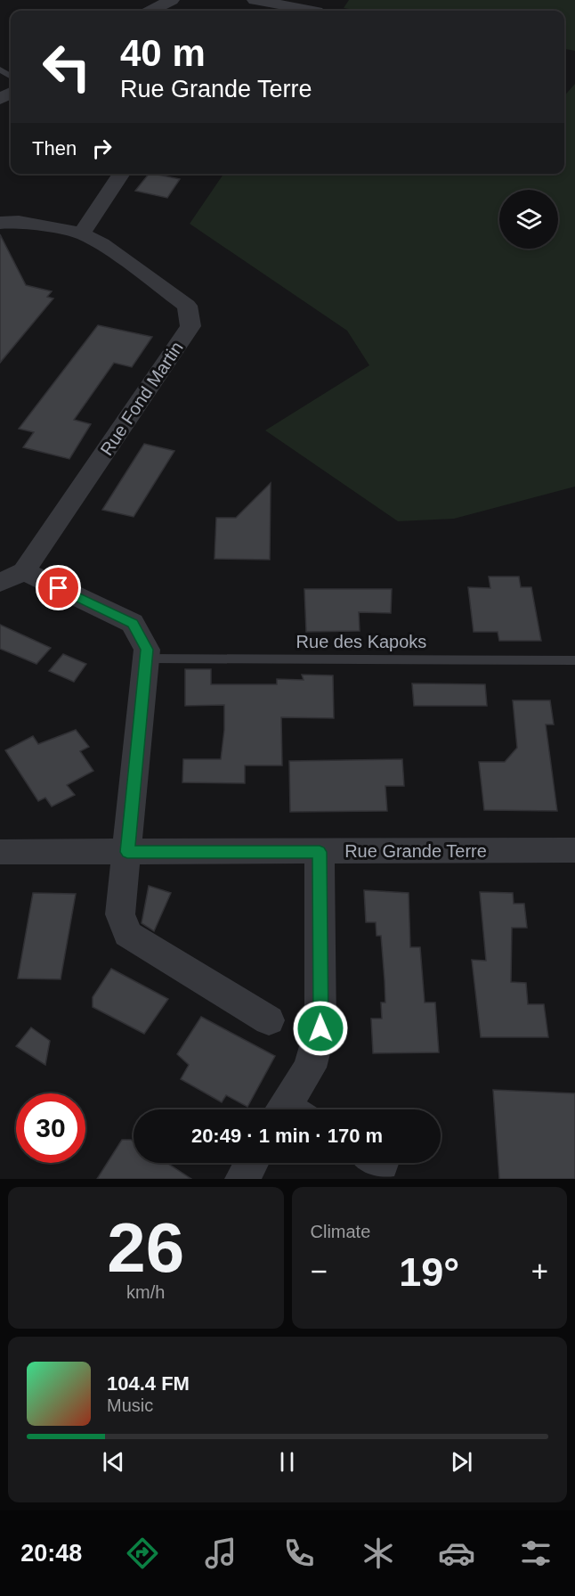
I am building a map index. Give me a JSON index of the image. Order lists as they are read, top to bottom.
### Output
{
  "streets": {
    "street": ["Rue Fond Martin", "Rue Grande Terre"],
    "lane": ["Rue des Kapoks"]
  },
  "page": {
    "turn": ["40 m", "Rue Grande Terre"],
    "then": "Then",
    "limit": "30",
    "trip": "20:49 · 1 min · 170 m",
    "tile": [
      ["26", "km/h"],
      "Climate"
    ],
    "heat": ["−", "19°", "+"],
    "song": ["104.4 FM", "Music"],
    "tabs": "20:48"
  }
}
